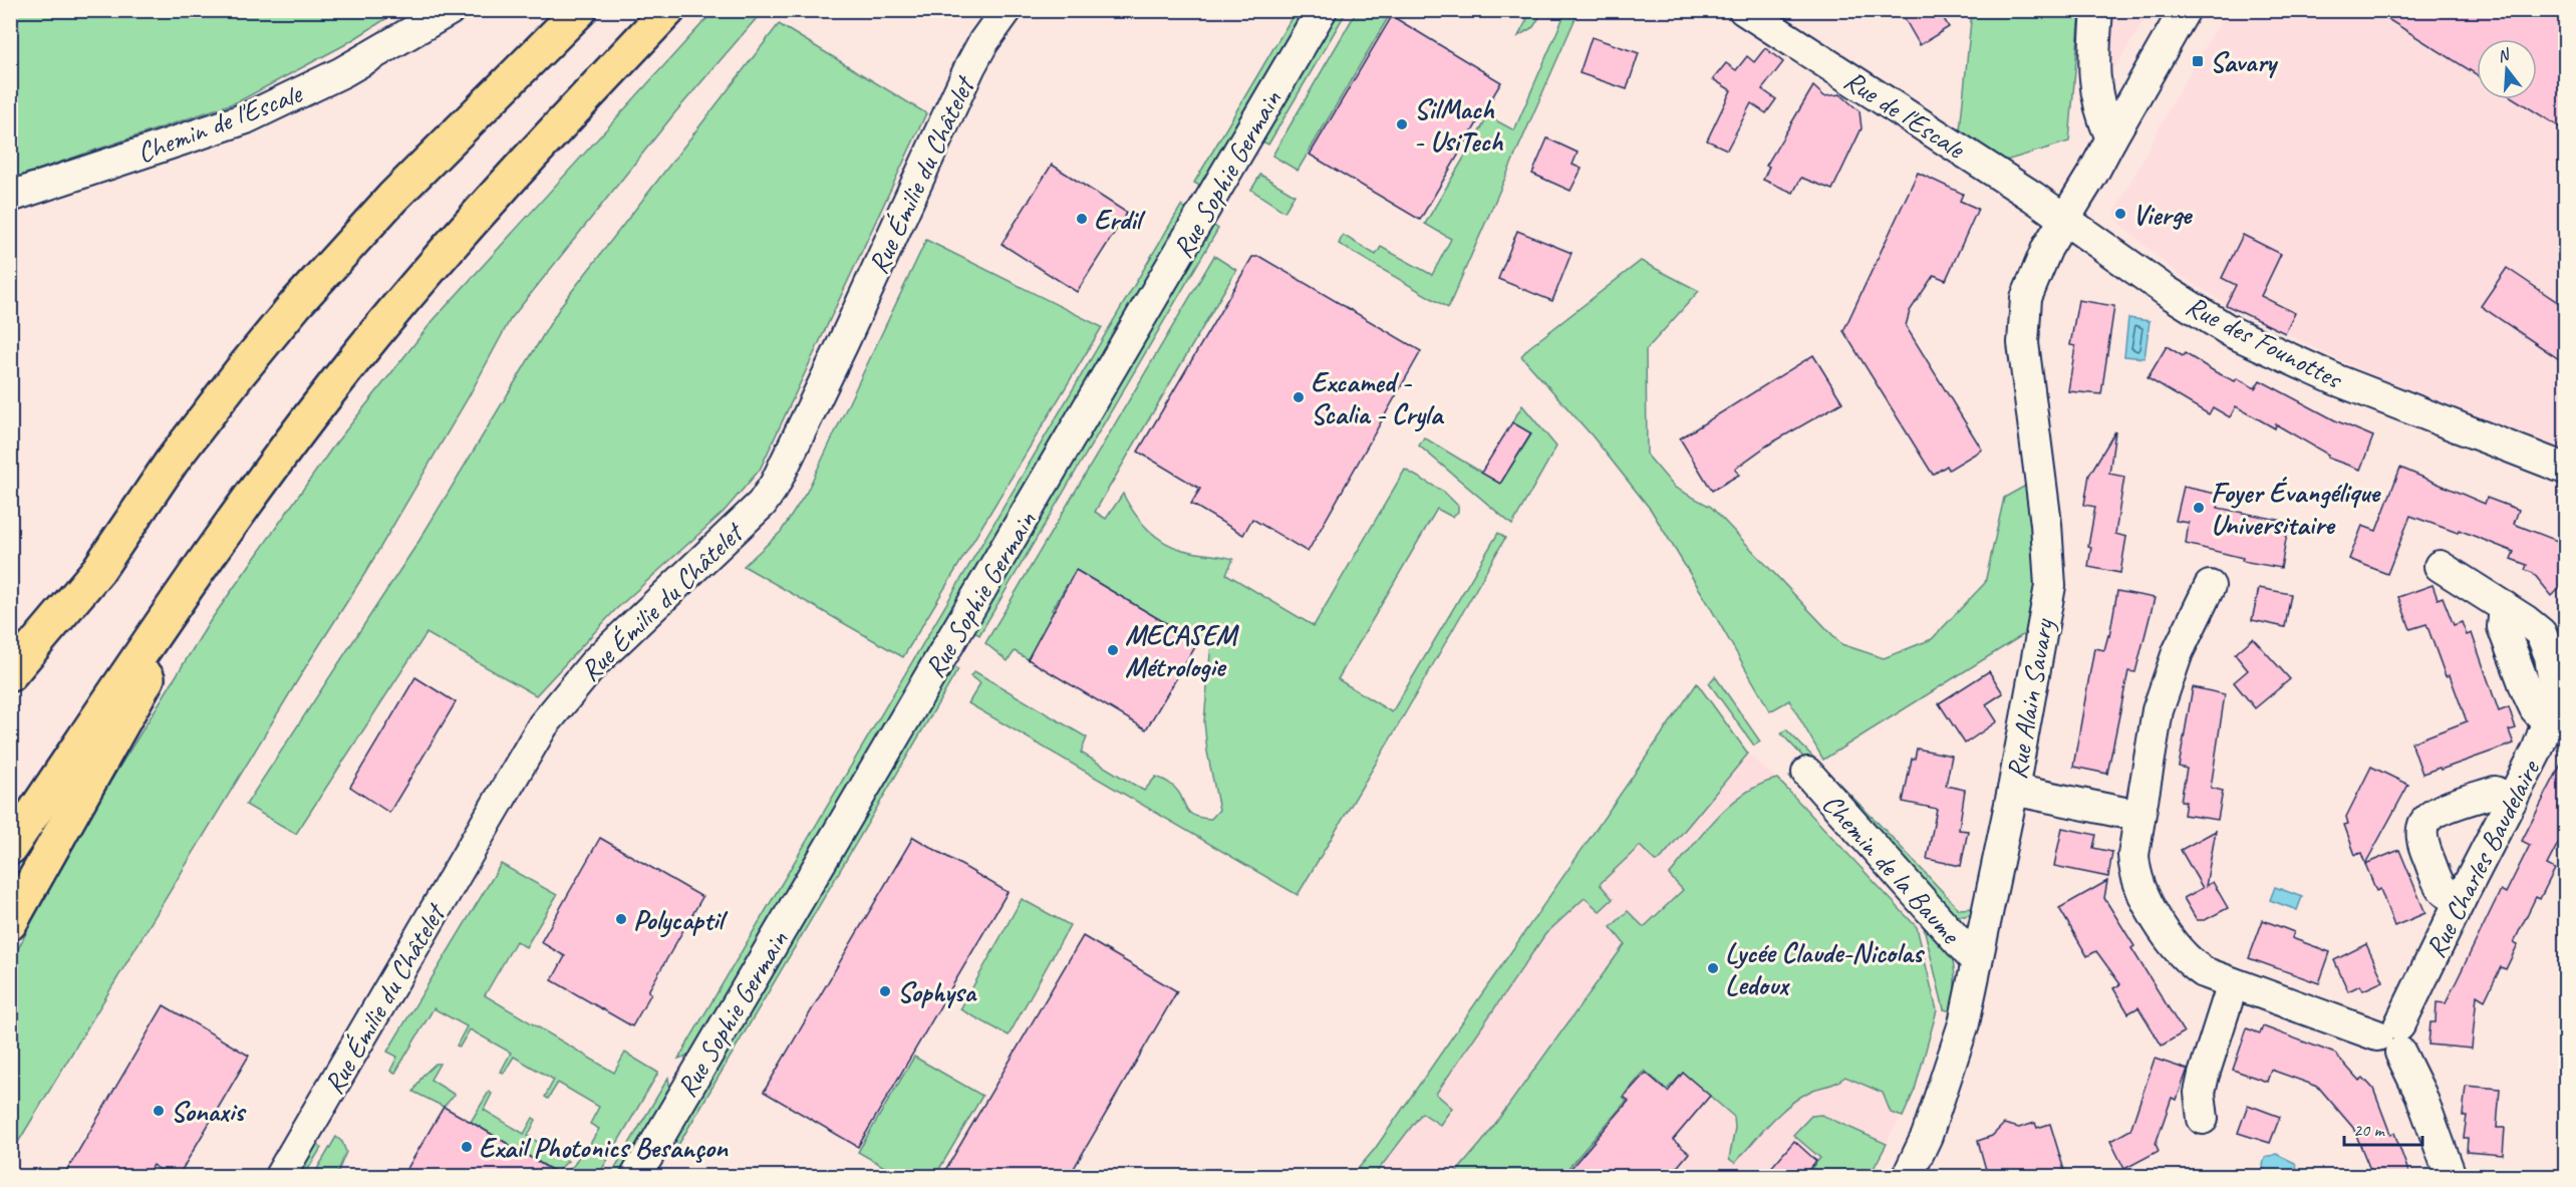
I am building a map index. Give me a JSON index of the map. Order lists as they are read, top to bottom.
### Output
{
  "streets": {
    "street": [
      "Rue de l'Escale",
      "Chemin de l'Escale",
      "Rue Sophie Germain",
      "Rue Émilie du Châtelet",
      "Rue des Founottes",
      "Rue Alain Savary",
      "Rue Charles Baudelaire",
      "Chemin de la Baume"
    ]
  },
  "crossings": [
    ["Rue de l'Escale", "Rue des Founottes"],
    ["Rue de l'Escale", "Rue Alain Savary"],
    ["Rue des Founottes", "Rue Alain Savary"],
    ["Rue Alain Savary", "Chemin de la Baume"]
  ],
  "places": {
    "transit": ["Savary"],
    "other": [
      "SilMach - UsiTech",
      "Vierge",
      "Erdil",
      "Excamed - Scalia - Cryla",
      "Foyer Évangélique Universitaire",
      "MECASEM Métrologie",
      "Polycaptil",
      "Lycée Claude-Nicolas Ledoux",
      "Sophysa",
      "Sonaxis",
      "Exail Photonics Besançon"
    ]
  },
  "scale_bar": "20 m",
  "north": "top"
}
